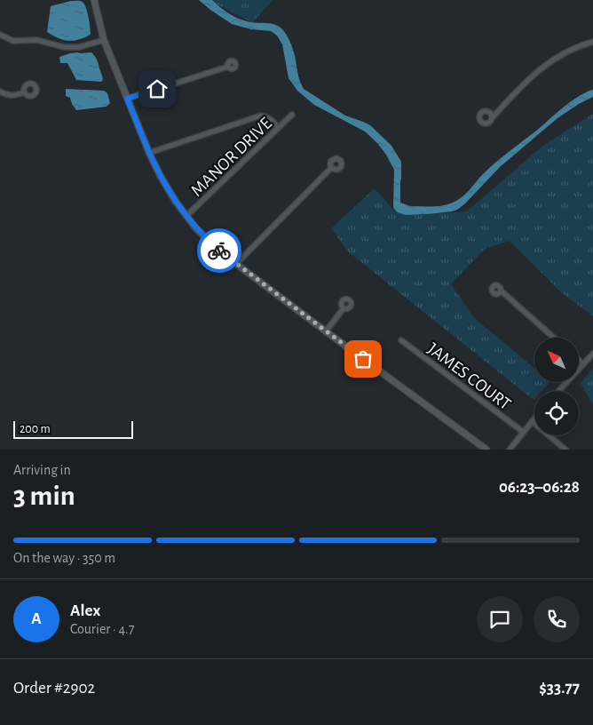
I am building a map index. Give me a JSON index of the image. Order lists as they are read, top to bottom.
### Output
{
  "streets": {
    "street": ["MANOR DRIVE", "JAMES COURT"]
  },
  "scale_bar": "200 m",
  "north": "top left",
  "page": {
    "scale": "200 m",
    "heading": ["3 min", "Arriving in", "06:23–06:28"],
    "panel": [
      "Alex",
      "Courier · 4.7",
      "Order #2902",
      "$33.77"
    ],
    "bar": "On the way · 350 m",
    "round": "A"
  }
}
